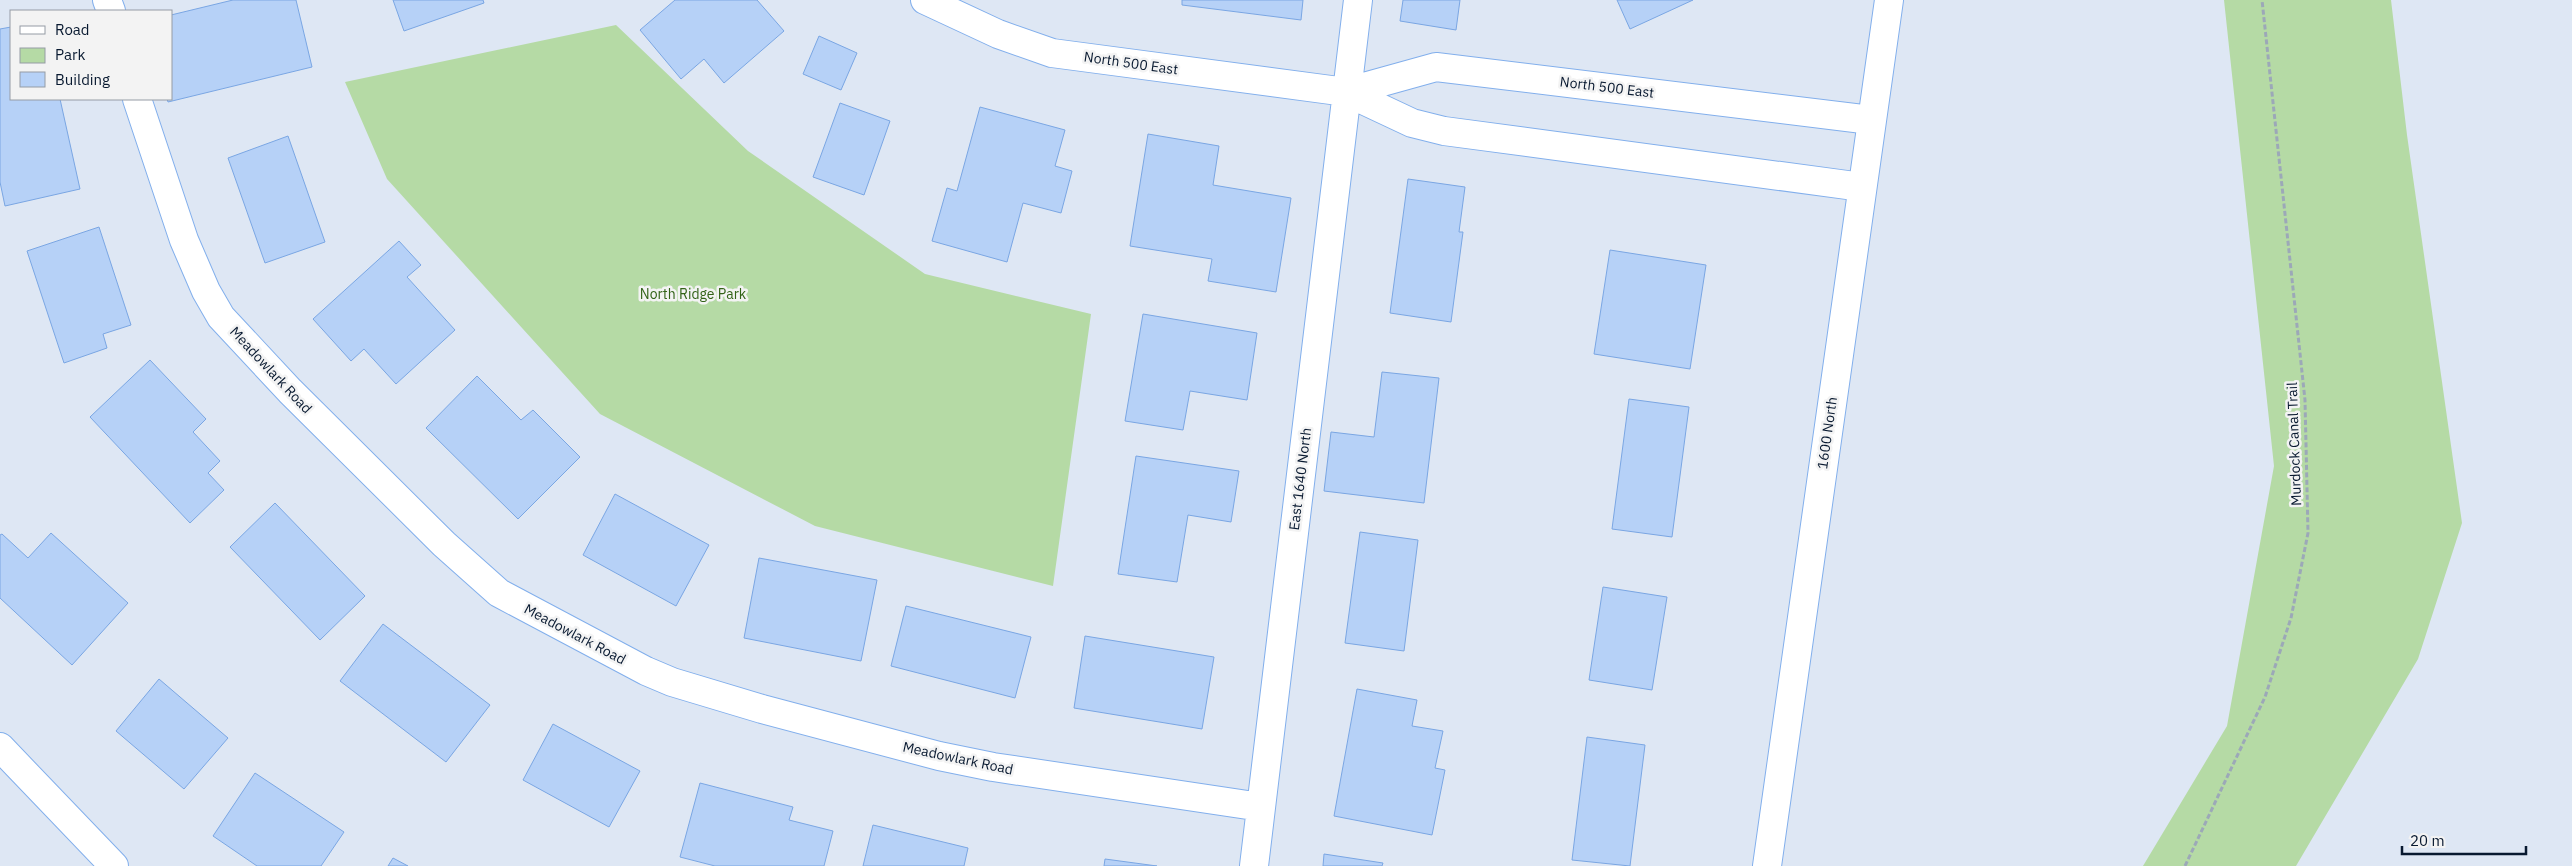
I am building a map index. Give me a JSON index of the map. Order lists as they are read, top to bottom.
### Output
{
  "streets": {
    "street": [
      "North 500 East",
      "Meadowlark Road",
      "1600 North",
      "East 1640 North"
    ],
    "path": ["Murdock Canal Trail"]
  },
  "crossings": [
    ["North 500 East", "1600 North"],
    ["North 500 East", "East 1640 North"],
    ["Meadowlark Road", "East 1640 North"]
  ],
  "parks": ["North Ridge Park"],
  "legend": ["Road", "Park", "Building"],
  "scale_bar": "20 m"
}
